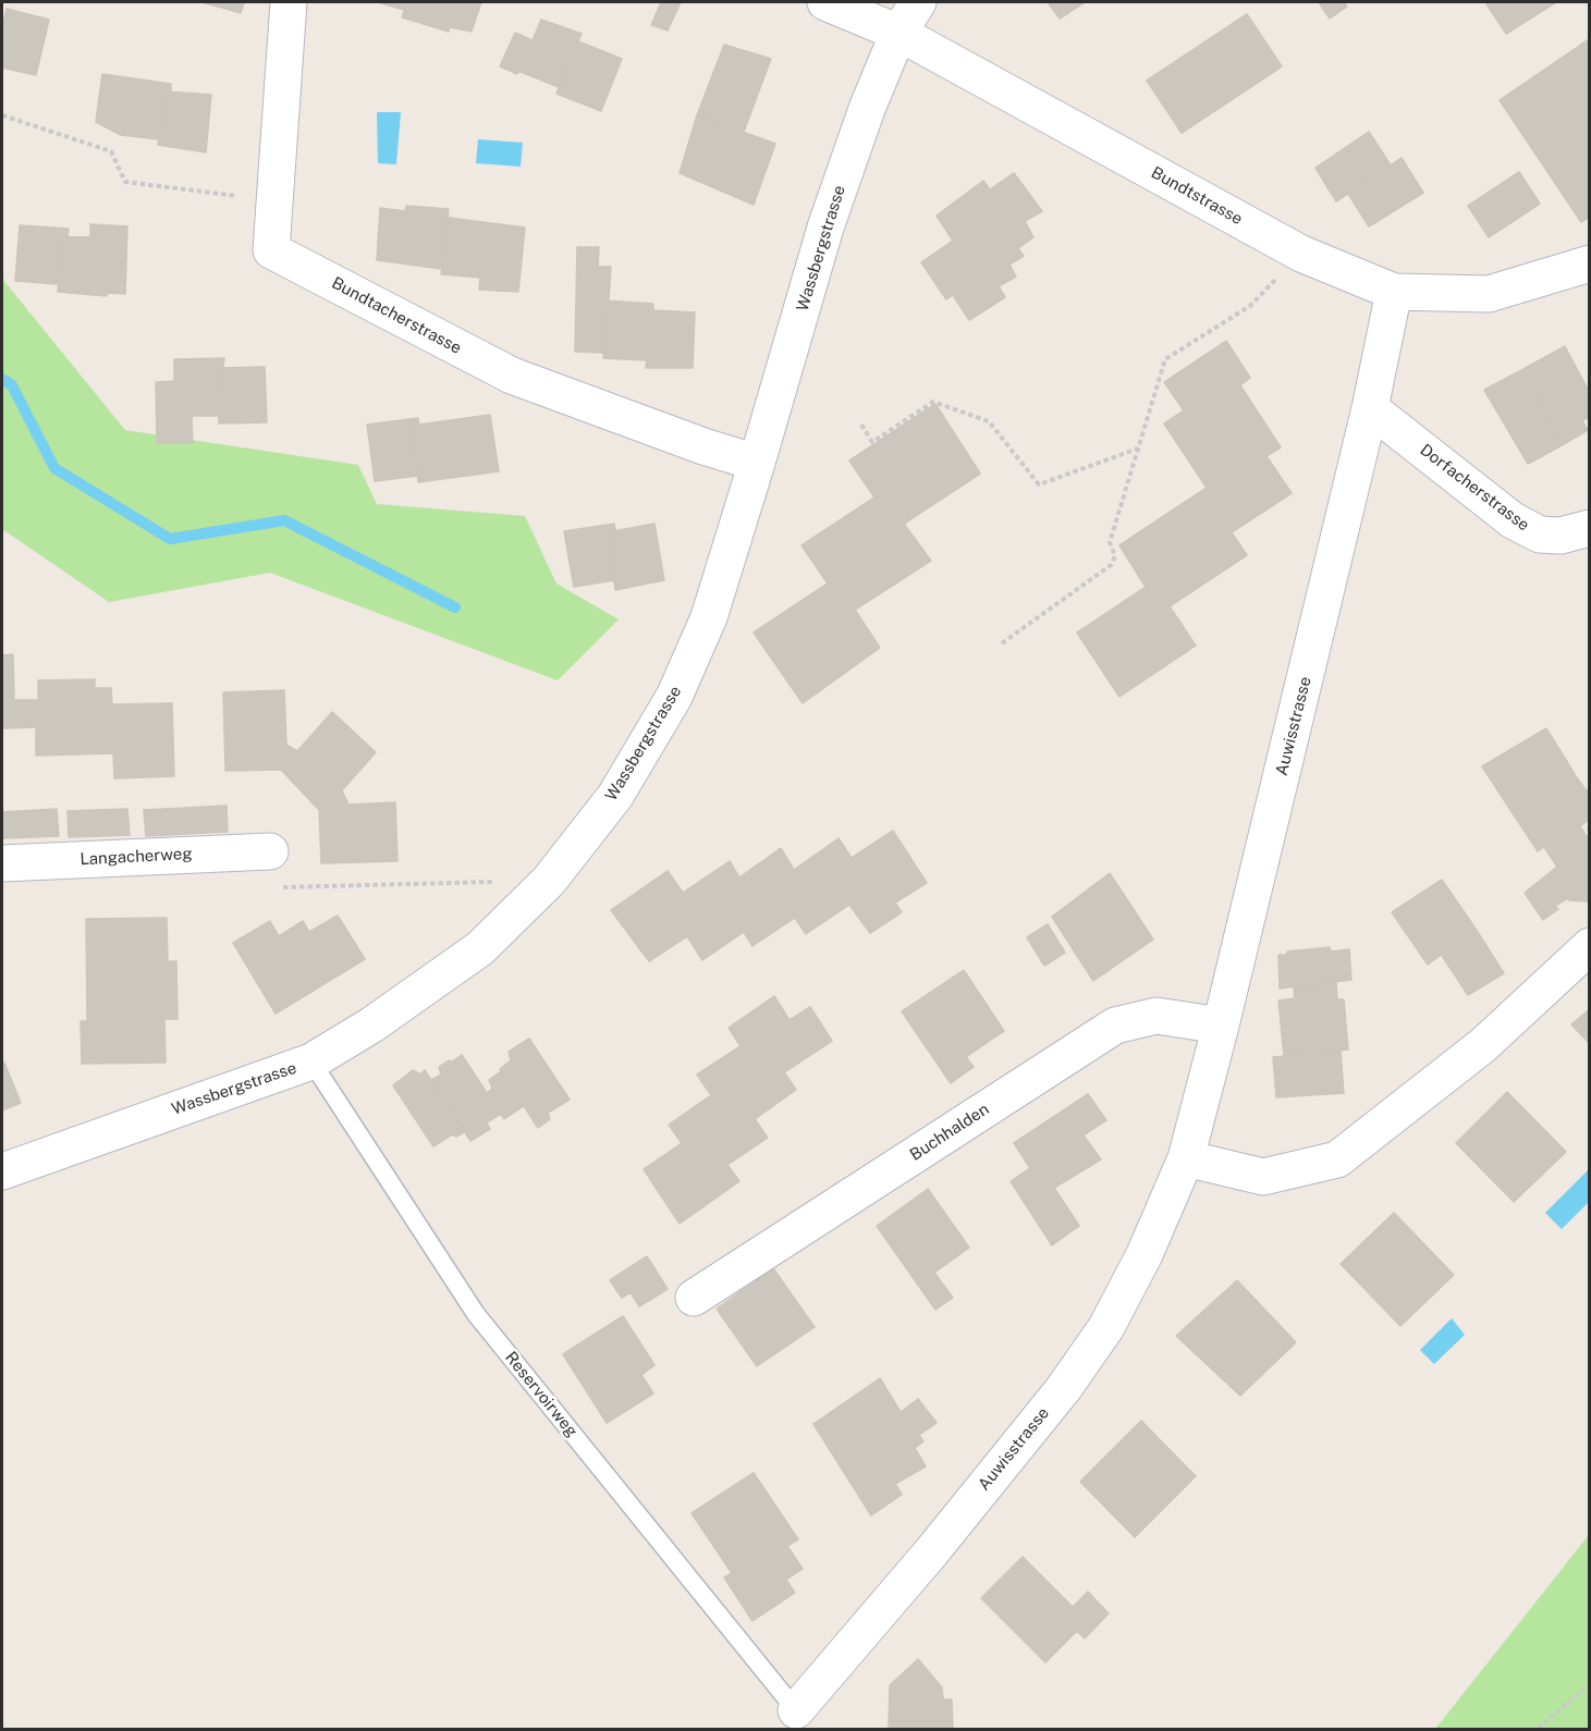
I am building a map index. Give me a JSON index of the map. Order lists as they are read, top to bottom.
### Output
{
  "streets": {
    "street": [
      "Bundtstrasse",
      "Wassbergstrasse",
      "Bundtacherstrasse",
      "Dorfacherstrasse",
      "Auwisstrasse",
      "Langacherweg",
      "Buchhalden"
    ],
    "lane": ["Reservoirweg"]
  },
  "crossings": [
    ["Bundtstrasse", "Wassbergstrasse"],
    ["Bundtstrasse", "Auwisstrasse"],
    ["Wassbergstrasse", "Bundtacherstrasse"],
    ["Wassbergstrasse", "Reservoirweg"],
    ["Dorfacherstrasse", "Auwisstrasse"],
    ["Auwisstrasse", "Buchhalden"],
    ["Auwisstrasse", "Reservoirweg"]
  ]
}
